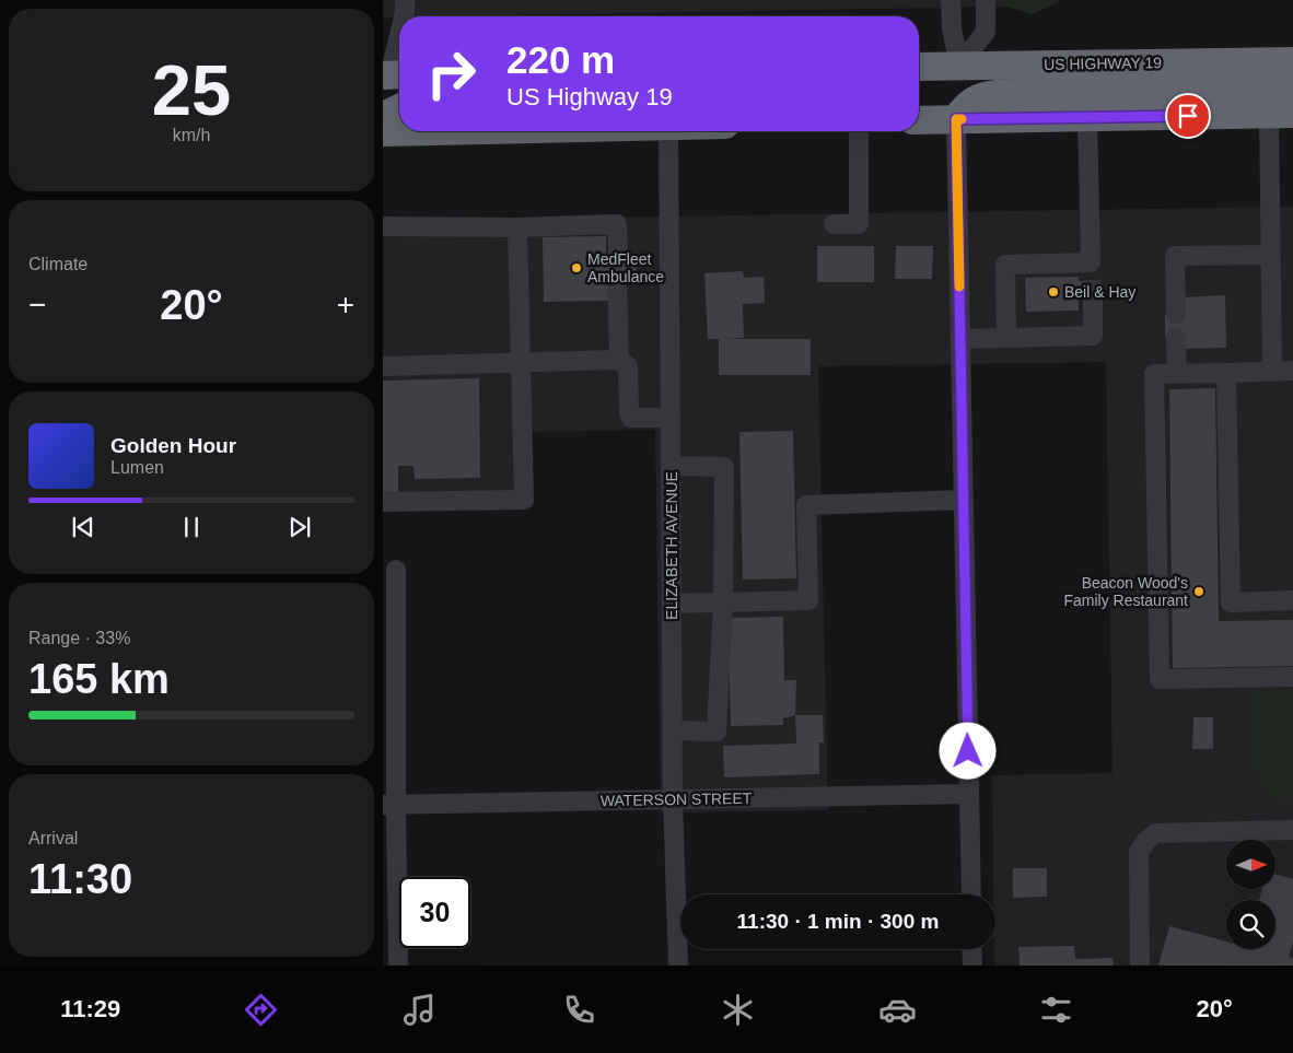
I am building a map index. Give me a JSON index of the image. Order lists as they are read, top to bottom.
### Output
{
  "streets": {
    "highway": ["US HIGHWAY 19"],
    "street": ["ELIZABETH AVENUE", "WATERSON STREET"]
  },
  "crossings": [
    ["ELIZABETH AVENUE", "WATERSON STREET"]
  ],
  "places": ["MedFleet Ambulance", "Beil & Hay", "Beacon Wood's Family Restaurant"],
  "north": "right",
  "page": {
    "tile": [
      ["25", "km/h"],
      "Climate",
      ["Range · 33%", "165 km"],
      ["Arrival", "11:30"]
    ],
    "turn": ["220 m", "US Highway 19"],
    "heat": ["−", "20°", "+"],
    "song": ["Golden Hour", "Lumen"],
    "limit": "30",
    "trip": "11:30 · 1 min · 300 m",
    "tabs": ["11:29", "20°"]
  }
}
